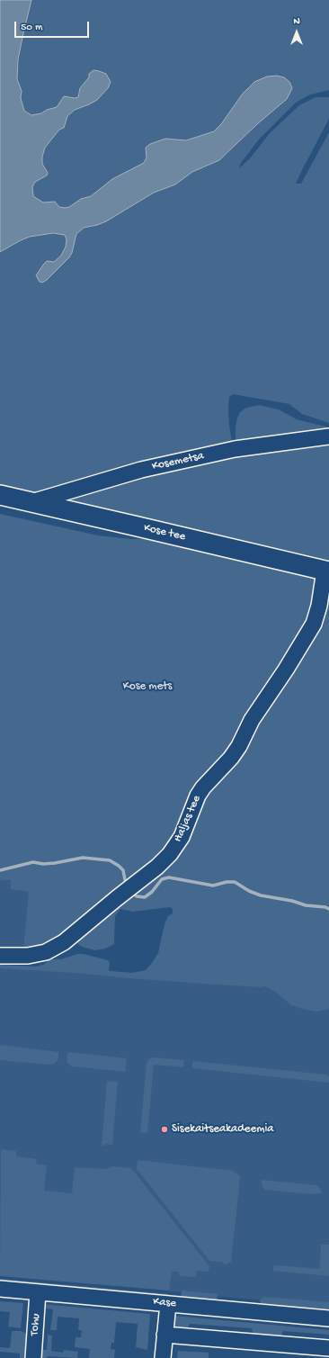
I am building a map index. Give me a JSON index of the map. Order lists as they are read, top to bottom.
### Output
{
  "streets": {
    "main road": ["Kose tee"],
    "street": [
      "Kosemetsa",
      "Haljas tee",
      "Kase",
      "Tohu"
    ]
  },
  "crossings": [
    ["Kosemetsa", "Kose tee"],
    ["Kose tee", "Haljas tee"],
    ["Kase", "Tohu"]
  ],
  "parks": ["Kose mets"],
  "places": ["Sisekaitseakadeemia"],
  "scale_bar": "50 m",
  "north": "top"
}
